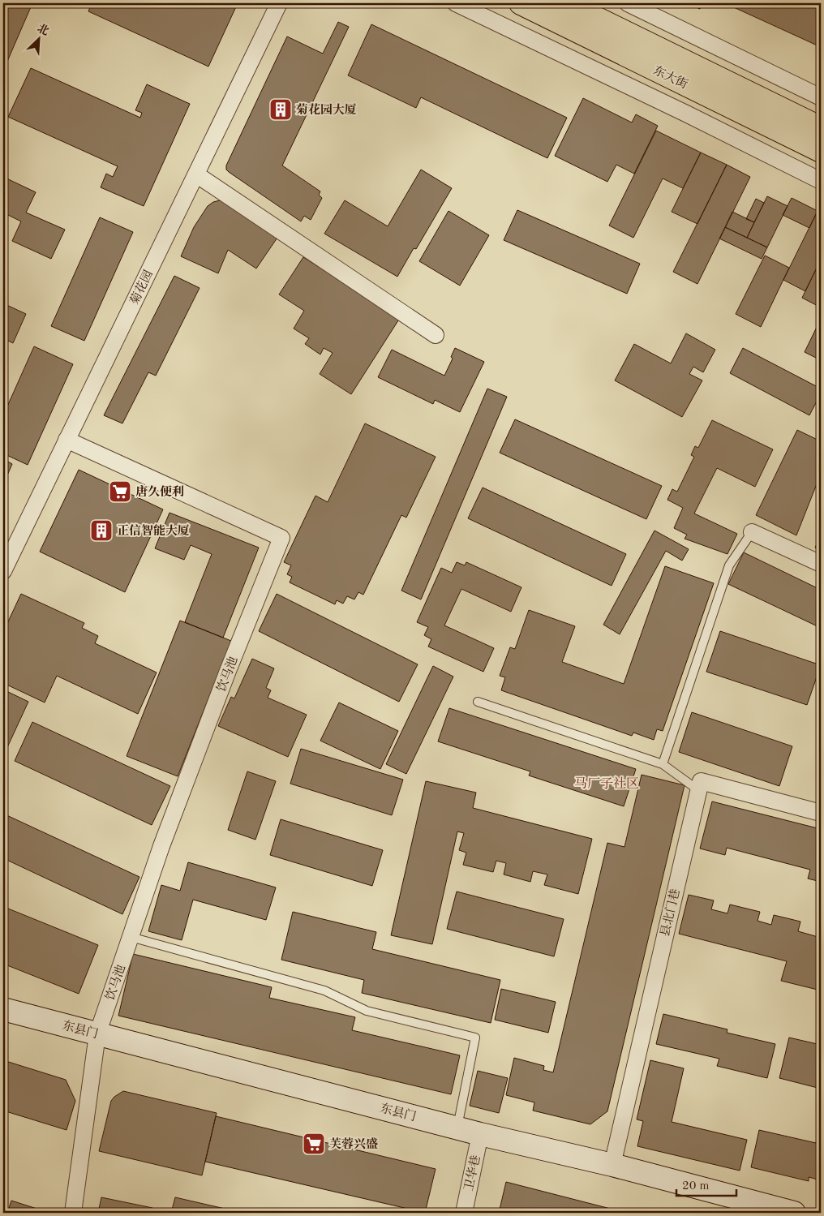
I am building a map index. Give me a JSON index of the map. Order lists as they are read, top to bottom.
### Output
{
  "streets": {
    "main road": ["东大街"],
    "street": [
      "菊花园",
      "饮马池",
      "县北门巷",
      "东县门",
      "卫华巷"
    ]
  },
  "crossings": [
    ["菊花园", "饮马池"],
    ["饮马池", "东县门"],
    ["县北门巷", "东县门"],
    ["东县门", "卫华巷"]
  ],
  "districts": ["马厂子社区"],
  "places": {
    "building": ["菊花园大厦", "正信智能大厦"],
    "supermarket": ["唐久便利", "芙蓉兴盛"]
  },
  "scale_bar": "20 m",
  "north": "top right"
}
